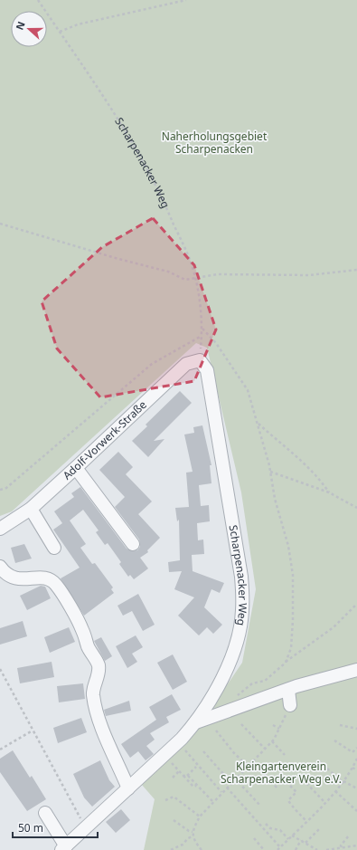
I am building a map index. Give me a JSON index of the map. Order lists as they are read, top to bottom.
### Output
{
  "streets": {
    "street": ["Scharpenacker Weg", "Adolf-Vorwerk-Straße"]
  },
  "crossings": [
    ["Scharpenacker Weg", "Adolf-Vorwerk-Straße"]
  ],
  "parks": ["Naherholungsgebiet Scharpenacken", "Kleingartenverein Scharpenacker Weg e.V."],
  "scale_bar": "50 m",
  "north": "left"
}
